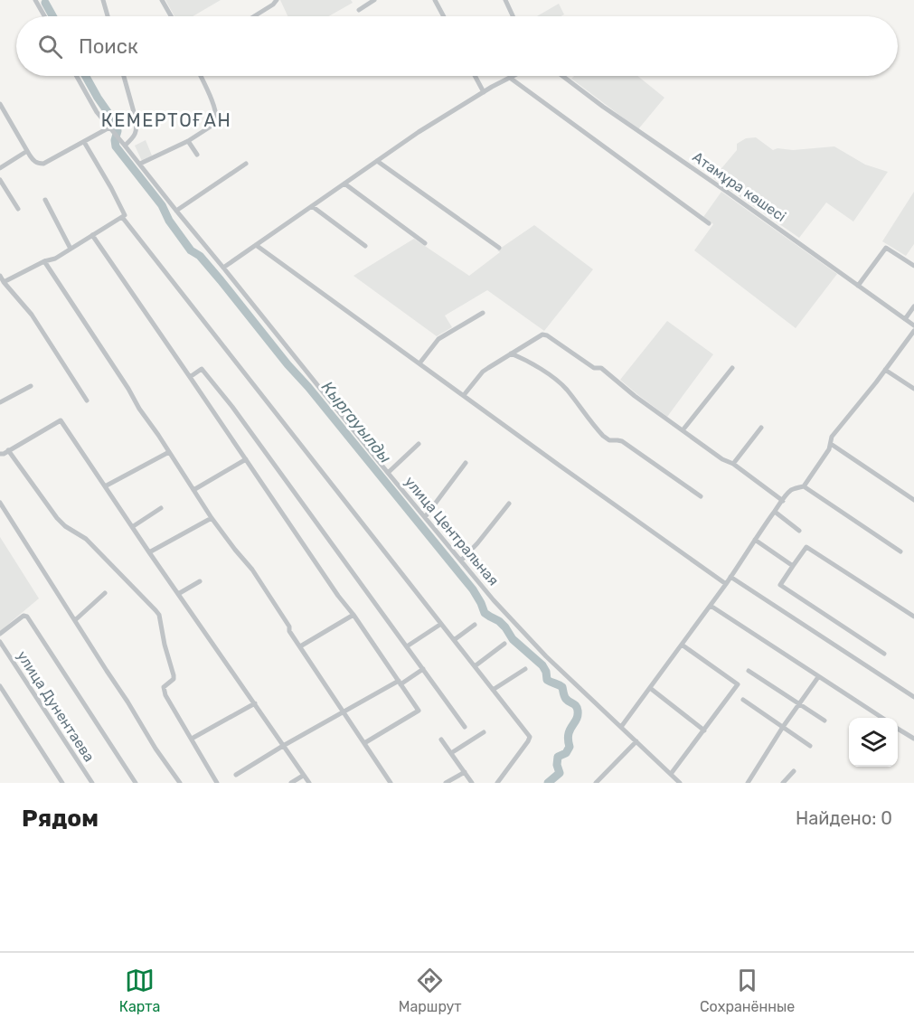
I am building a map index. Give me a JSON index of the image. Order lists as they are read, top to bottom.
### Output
{
  "streets": {
    "street": ["Атамұра көшесі", "улица Центральная", "улица Дунентаева"]
  },
  "districts": ["КЕМЕРТОҒАН"],
  "water": ["Кыргауылды"],
  "page": {
    "search": "Поиск",
    "heading": ["Рядом", "Найдено: 0"],
    "nav": ["Карта", "Маршрут", "Сохранённые"]
  }
}
